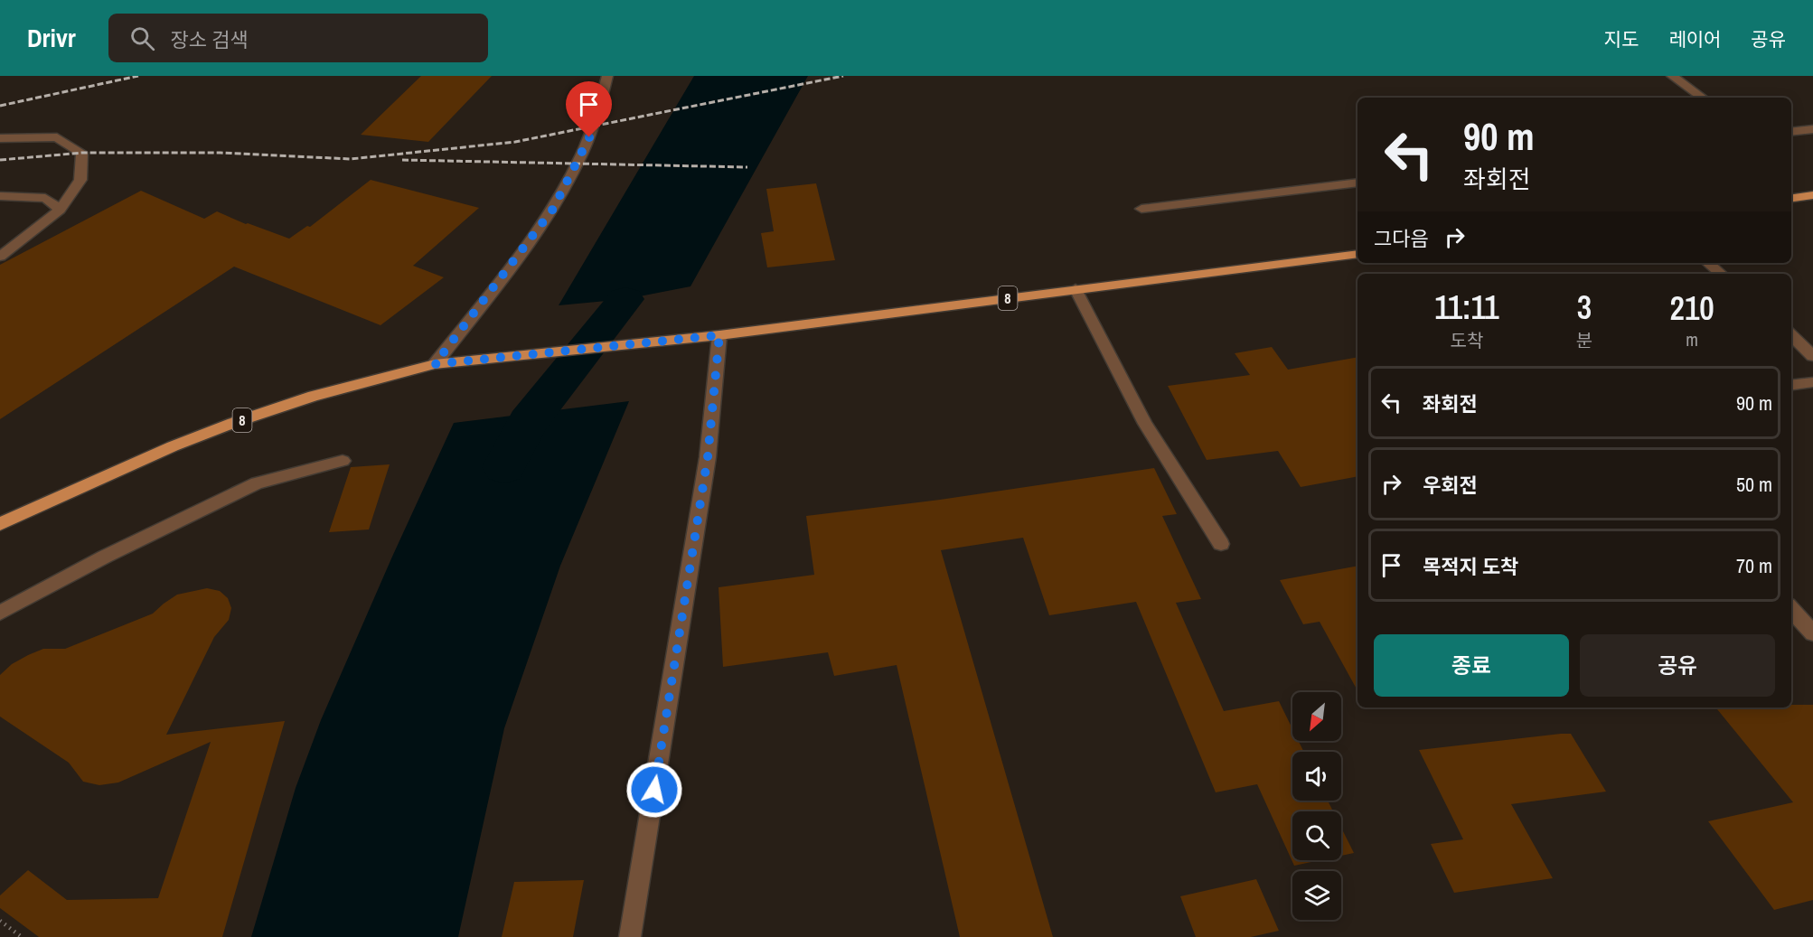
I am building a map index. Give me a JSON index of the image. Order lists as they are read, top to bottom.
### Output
{
  "streets": {
    "main road": ["8"]
  },
  "north": "bottom left",
  "page": {
    "header": "Drivr",
    "search": "장소 검색",
    "nav": ["지도", "레이어", "공유"],
    "turn": ["90 m", "좌회전"],
    "then": "그다음",
    "eta": [
      "11:11",
      "도착",
      "3",
      "분",
      "210",
      "m"
    ],
    "list": [
      {
        "name": "좌회전",
        "value": "90 m"
      },
      {
        "name": "우회전",
        "value": "50 m"
      },
      {
        "name": "목적지 도착",
        "value": "70 m"
      }
    ],
    "buttons": ["종료", "공유"]
  }
}
